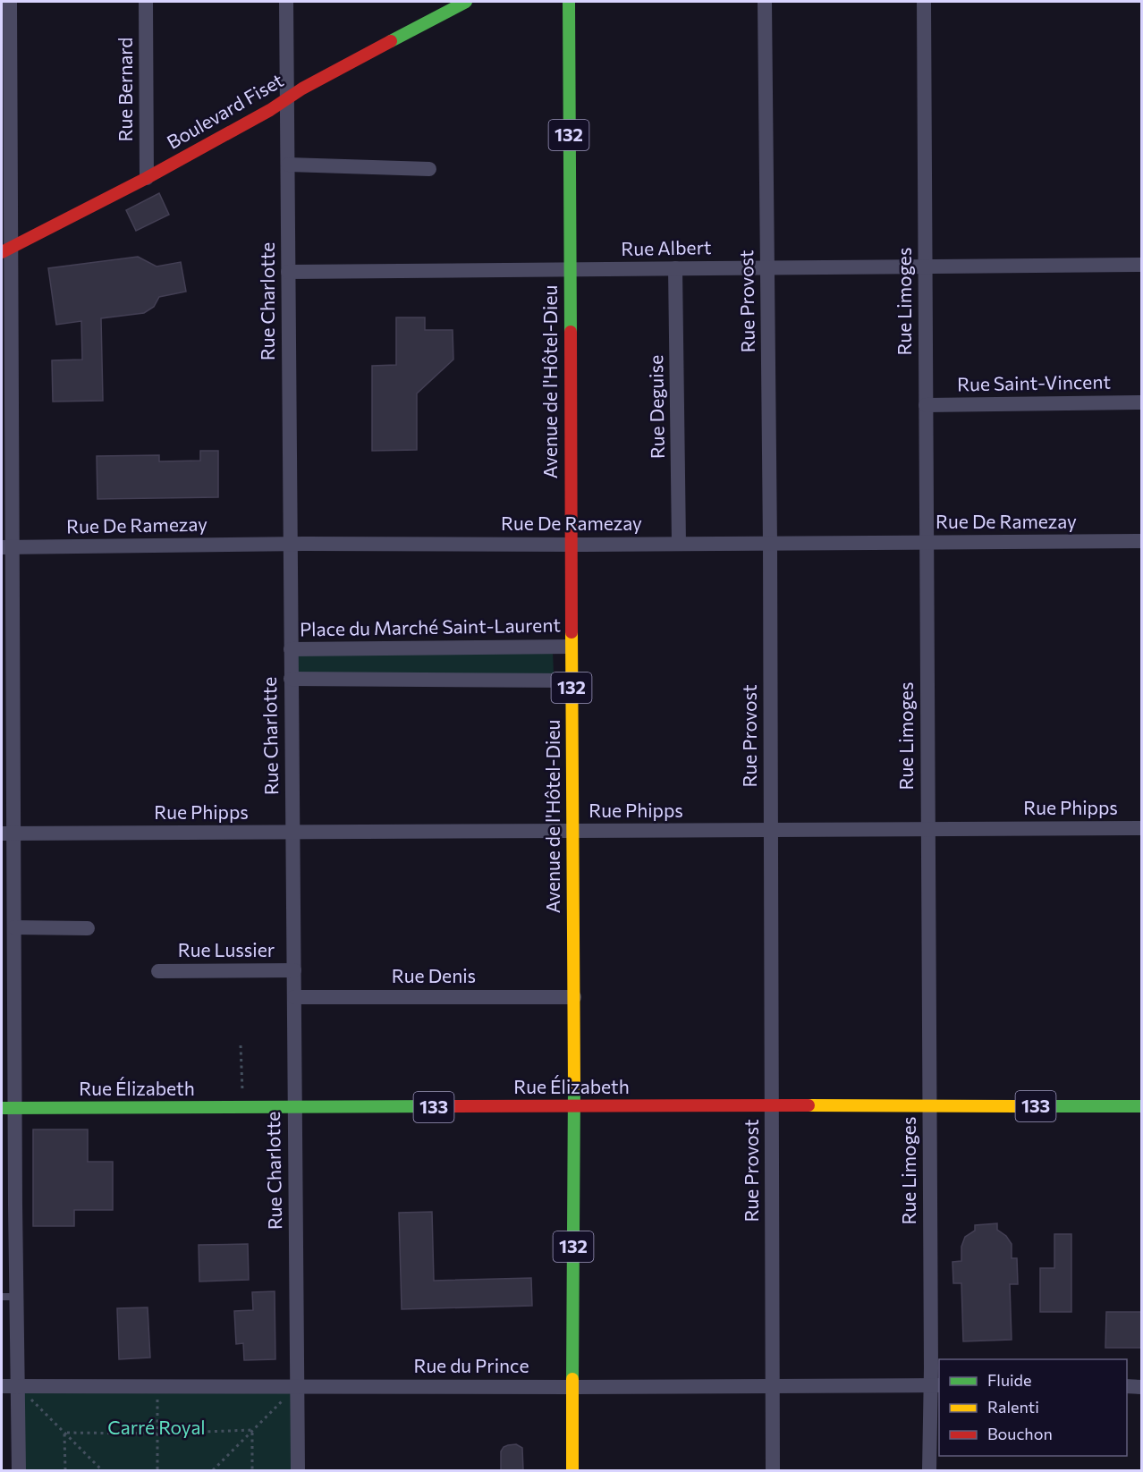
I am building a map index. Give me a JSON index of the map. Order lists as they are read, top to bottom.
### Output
{
  "streets": {
    "main road": [
      "Boulevard Fiset",
      "132",
      "Avenue de l'Hôtel-Dieu",
      "Rue Élizabeth",
      "133"
    ],
    "street": [
      "Rue Bernard",
      "Rue Albert",
      "Rue Charlotte",
      "Rue Provost",
      "Rue Limoges",
      "Rue Saint-Vincent",
      "Rue Deguise",
      "Rue De Ramezay",
      "Place du Marché Saint-Laurent",
      "Rue Phipps",
      "Rue Lussier",
      "Rue Denis",
      "Rue du Prince"
    ]
  },
  "crossings": [
    ["Rue Bernard", "Boulevard Fiset"],
    ["Boulevard Fiset", "Rue Charlotte"],
    ["Rue Albert", "Rue Charlotte"],
    ["Rue Albert", "Rue Provost"],
    ["Rue Albert", "Rue Limoges"],
    ["Rue Albert", "Avenue de l'Hôtel-Dieu"],
    ["Rue Albert", "Rue Deguise"],
    ["Rue Charlotte", "Rue De Ramezay"],
    ["Rue Charlotte", "Place du Marché Saint-Laurent"],
    ["Rue Charlotte", "Rue Phipps"],
    ["Rue Charlotte", "Rue Lussier"],
    ["Rue Charlotte", "Rue Denis"],
    ["Rue Charlotte", "Rue Élizabeth"],
    ["Rue Charlotte", "Rue du Prince"],
    ["Rue Provost", "Rue De Ramezay"],
    ["Rue Provost", "Rue Phipps"],
    ["Rue Provost", "Rue Élizabeth"],
    ["Rue Provost", "Rue du Prince"],
    ["Rue Limoges", "Rue Saint-Vincent"],
    ["Rue Limoges", "Rue De Ramezay"],
    ["Rue Limoges", "Rue Phipps"],
    ["Rue Limoges", "Rue Élizabeth"],
    ["Rue Limoges", "Rue du Prince"],
    ["Avenue de l'Hôtel-Dieu", "Rue De Ramezay"],
    ["Avenue de l'Hôtel-Dieu", "Place du Marché Saint-Laurent"],
    ["Avenue de l'Hôtel-Dieu", "Rue Phipps"],
    ["Avenue de l'Hôtel-Dieu", "Rue Denis"],
    ["Avenue de l'Hôtel-Dieu", "Rue Élizabeth"],
    ["Avenue de l'Hôtel-Dieu", "Rue du Prince"],
    ["Rue Deguise", "Rue De Ramezay"]
  ],
  "parks": ["Carré Royal"],
  "legend": ["Fluide", "Ralenti", "Bouchon"]
}
